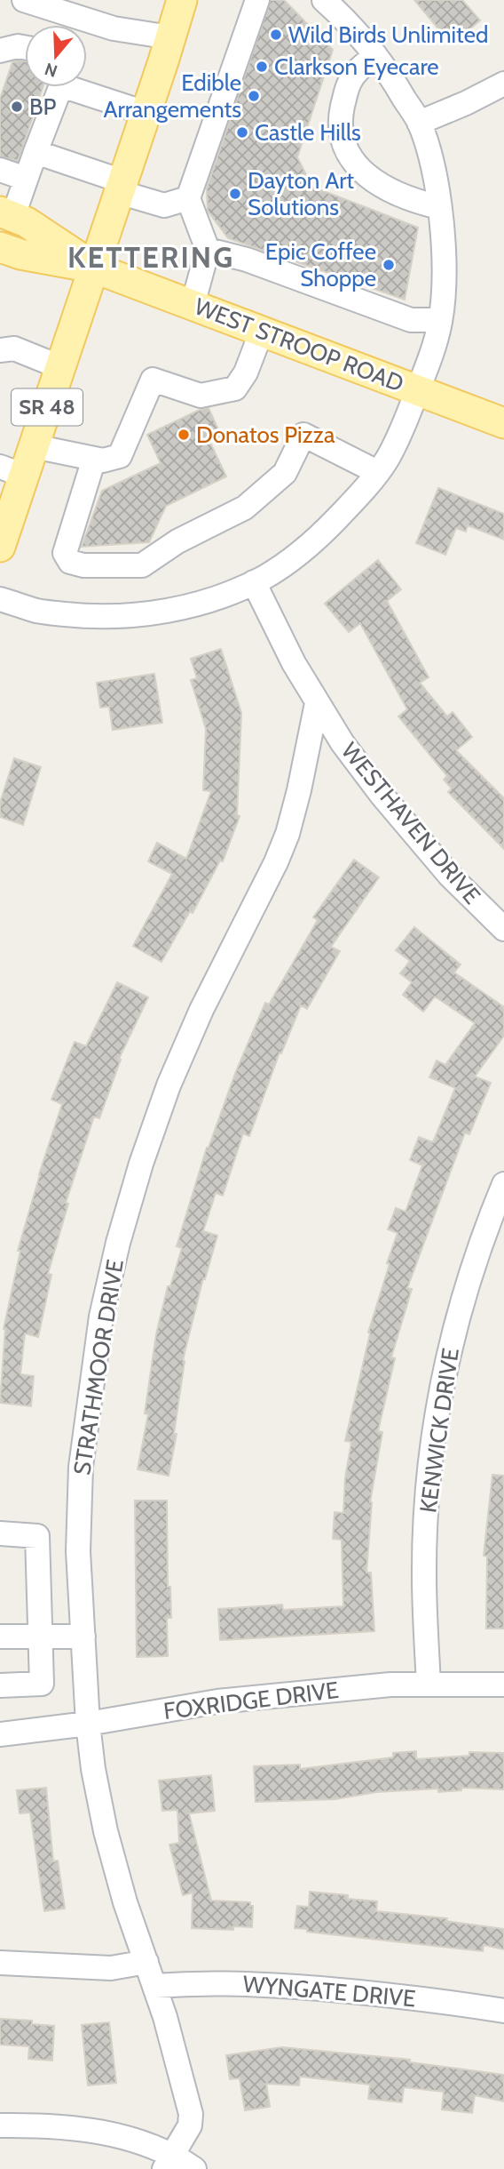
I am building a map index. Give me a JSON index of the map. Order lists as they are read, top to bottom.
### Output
{
  "streets": {
    "main road": ["WEST STROOP ROAD", "SR 48"],
    "street": [
      "WESTHAVEN DRIVE",
      "STRATHMOOR DRIVE",
      "KENWICK DRIVE",
      "FOXRIDGE DRIVE",
      "WYNGATE DRIVE"
    ]
  },
  "crossings": [
    ["WEST STROOP ROAD", "SR 48"],
    ["WESTHAVEN DRIVE", "STRATHMOOR DRIVE"],
    ["STRATHMOOR DRIVE", "FOXRIDGE DRIVE"],
    ["STRATHMOOR DRIVE", "WYNGATE DRIVE"],
    ["KENWICK DRIVE", "FOXRIDGE DRIVE"]
  ],
  "districts": ["KETTERING"],
  "places": [
    "Wild Birds Unlimited",
    "Clarkson Eyecare",
    "Edible Arrangements",
    "BP",
    "Castle Hills",
    "Dayton Art Solutions",
    "Epic Coffee Shoppe",
    "Donatos Pizza"
  ],
  "north": "bottom"
}
